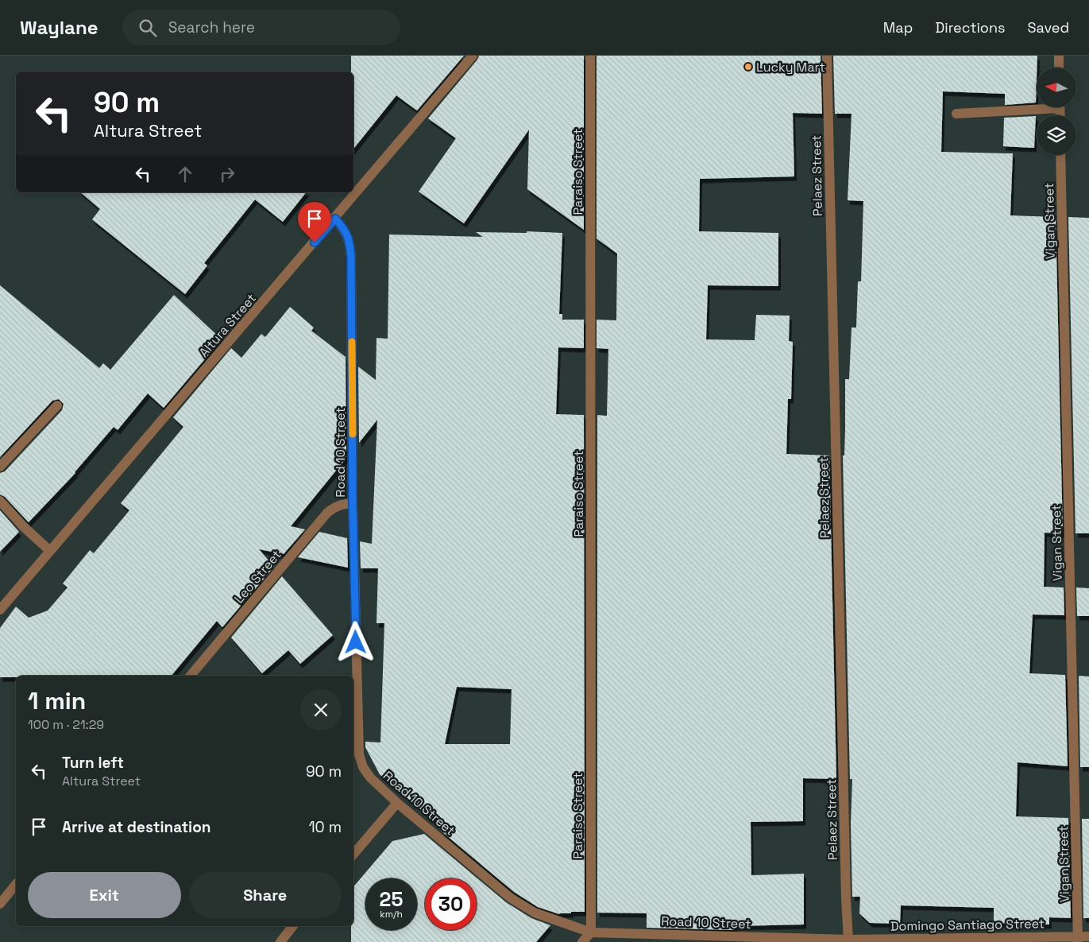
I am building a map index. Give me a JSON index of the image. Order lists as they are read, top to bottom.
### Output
{
  "streets": {
    "street": [
      "Paraiso Street",
      "Pelaez Street",
      "Vigan Street",
      "Altura Street",
      "Road 10 Street",
      "Leo Street",
      "Domingo Santiago Street"
    ]
  },
  "crossings": [
    ["Paraiso Street", "Road 10 Street"],
    ["Pelaez Street", "Road 10 Street"],
    ["Pelaez Street", "Domingo Santiago Street"],
    ["Vigan Street", "Domingo Santiago Street"],
    ["Altura Street", "Road 10 Street"],
    ["Road 10 Street", "Leo Street"],
    ["Road 10 Street", "Domingo Santiago Street"]
  ],
  "places": ["Lucky Mart"],
  "north": "left",
  "page": {
    "header": "Waylane",
    "search": "Search here",
    "nav": ["Map", "Directions", "Saved"],
    "turn": ["90 m", "Altura Street"],
    "heading": ["1 min", "100 m · 21:29"],
    "list": [
      {
        "name": "Turn left",
        "note": "Altura Street",
        "value": "90 m"
      },
      {
        "name": "Arrive at destination",
        "value": "10 m"
      }
    ],
    "buttons": ["Exit", "Share"],
    "speed": "25 km/h",
    "limit": "30"
  }
}
